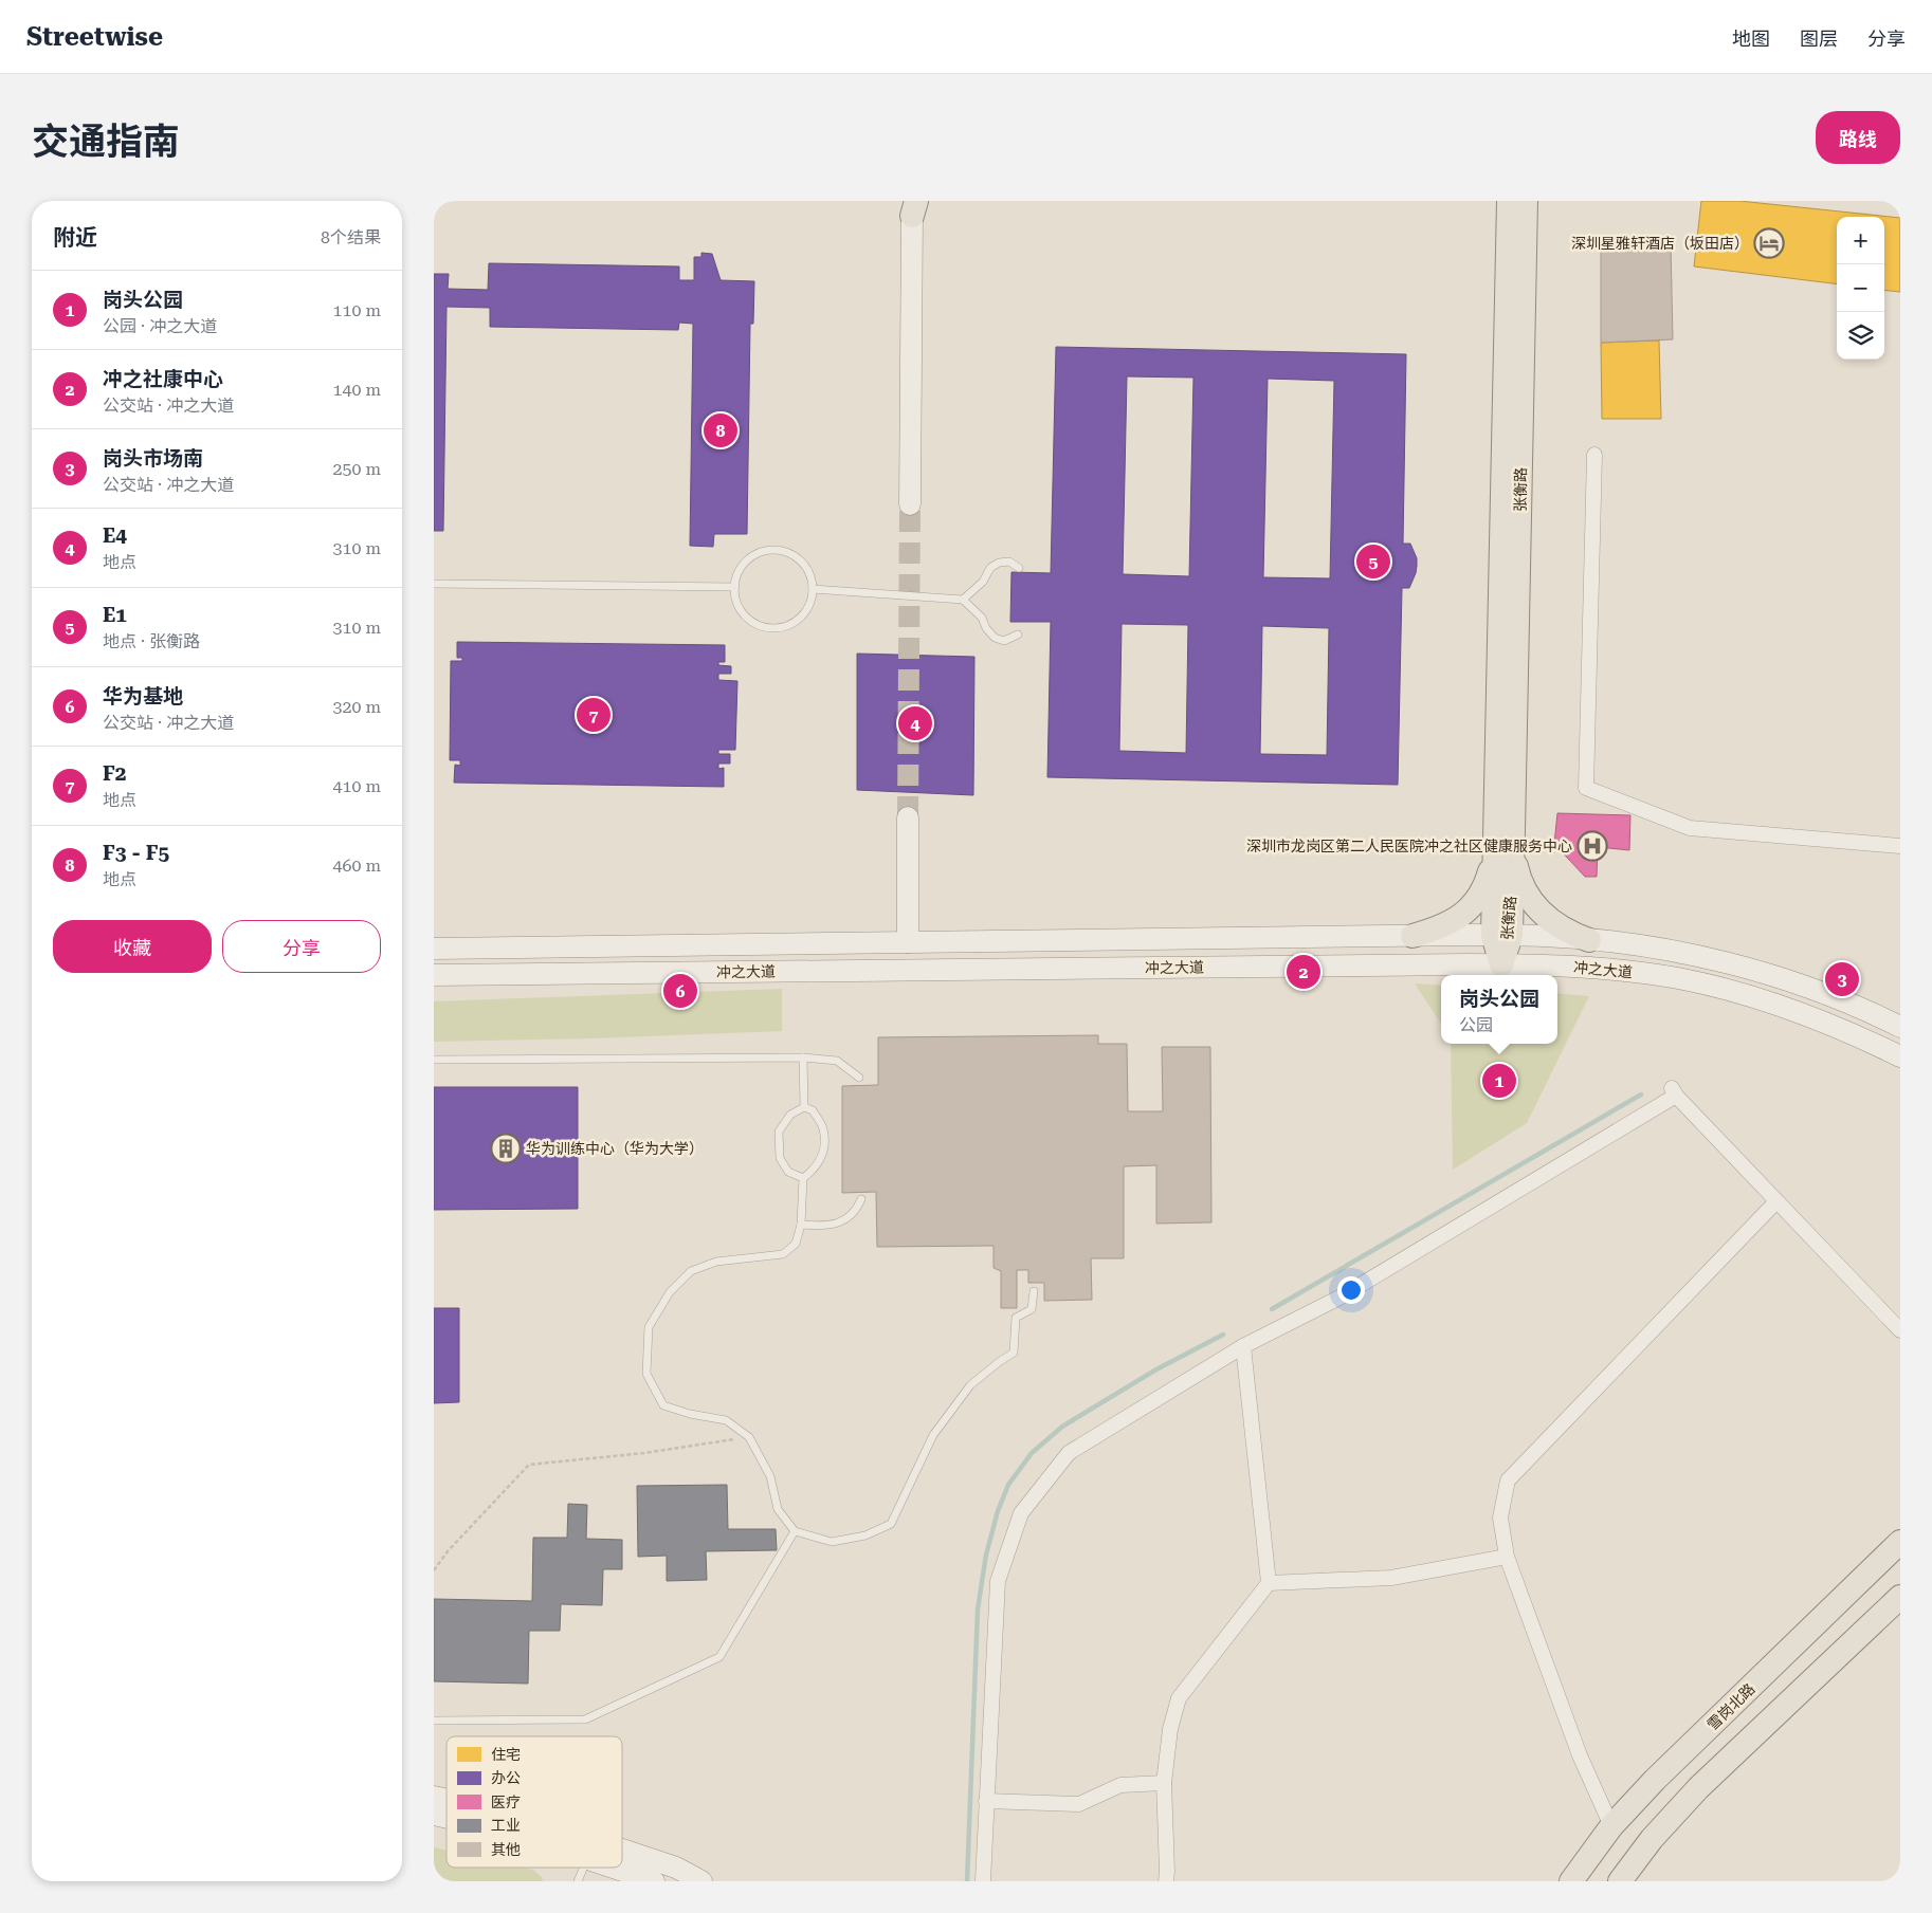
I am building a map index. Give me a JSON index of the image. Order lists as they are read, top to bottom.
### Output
{
  "streets": {
    "main road": ["张衡路", "冲之大道", "雪岗北路"]
  },
  "crossings": [
    ["张衡路", "冲之大道"]
  ],
  "places": {
    "hotel": ["深圳星雅轩酒店（坂田店）"],
    "hospital": ["深圳市龙岗区第二人民医院冲之社区健康服务中心"],
    "building": ["华为训练中心（华为大学）"]
  },
  "legend": [
    "住宅",
    "办公",
    "医疗",
    "工业",
    "其他"
  ],
  "page": {
    "header": "Streetwise",
    "nav": ["地图", "图层", "分享"],
    "title": "交通指南",
    "buttons": [
      "路线",
      ["收藏", "分享"]
    ],
    "heading": ["附近", "8个结果"],
    "map_buttons": ["+", "−"],
    "list": [
      {
        "mark": "1",
        "name": "岗头公园",
        "note": "公园 · 冲之大道",
        "value": "110 m"
      },
      {
        "mark": "2",
        "name": "冲之社康中心",
        "note": "公交站 · 冲之大道",
        "value": "140 m"
      },
      {
        "mark": "3",
        "name": "岗头市场南",
        "note": "公交站 · 冲之大道",
        "value": "250 m"
      },
      {
        "mark": "4",
        "name": "E4",
        "note": "地点",
        "value": "310 m"
      },
      {
        "mark": "5",
        "name": "E1",
        "note": "地点 · 张衡路",
        "value": "310 m"
      },
      {
        "mark": "6",
        "name": "华为基地",
        "note": "公交站 · 冲之大道",
        "value": "320 m"
      },
      {
        "mark": "7",
        "name": "F2",
        "note": "地点",
        "value": "410 m"
      },
      {
        "mark": "8",
        "name": "F3 - F5",
        "note": "地点",
        "value": "460 m"
      }
    ],
    "pins": [
      "8",
      "5",
      "7",
      "4",
      "2",
      "3",
      "6",
      "1"
    ],
    "popup": ["岗头公园", "公园"]
  }
}
